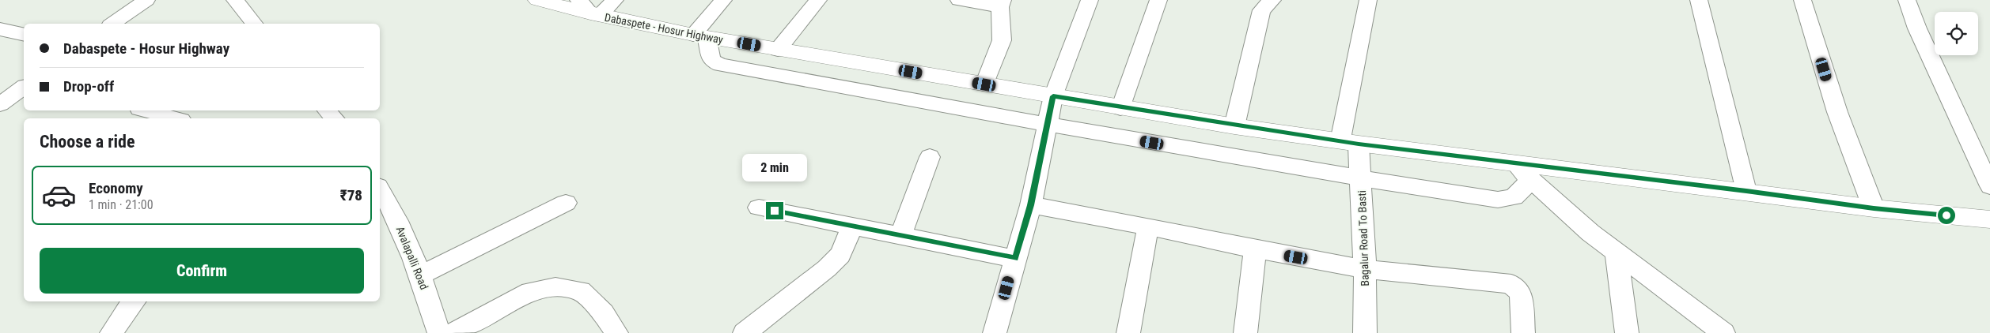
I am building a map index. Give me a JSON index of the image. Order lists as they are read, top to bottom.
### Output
{
  "streets": {
    "highway": ["Dabaspete - Hosur Highway"],
    "street": ["Bagalur Road To Basti", "Avalapalli Road"]
  },
  "crossings": [
    ["Dabaspete - Hosur Highway", "Bagalur Road To Basti"]
  ],
  "page": {
    "banner": ["Dabaspete - Hosur Highway", "Drop-off"],
    "heading": "Choose a ride",
    "bubble": "2 min",
    "list": [
      {
        "name": "Economy",
        "note": "1 min · 21:00",
        "value": "₹78"
      }
    ],
    "buttons": "Confirm"
  }
}
